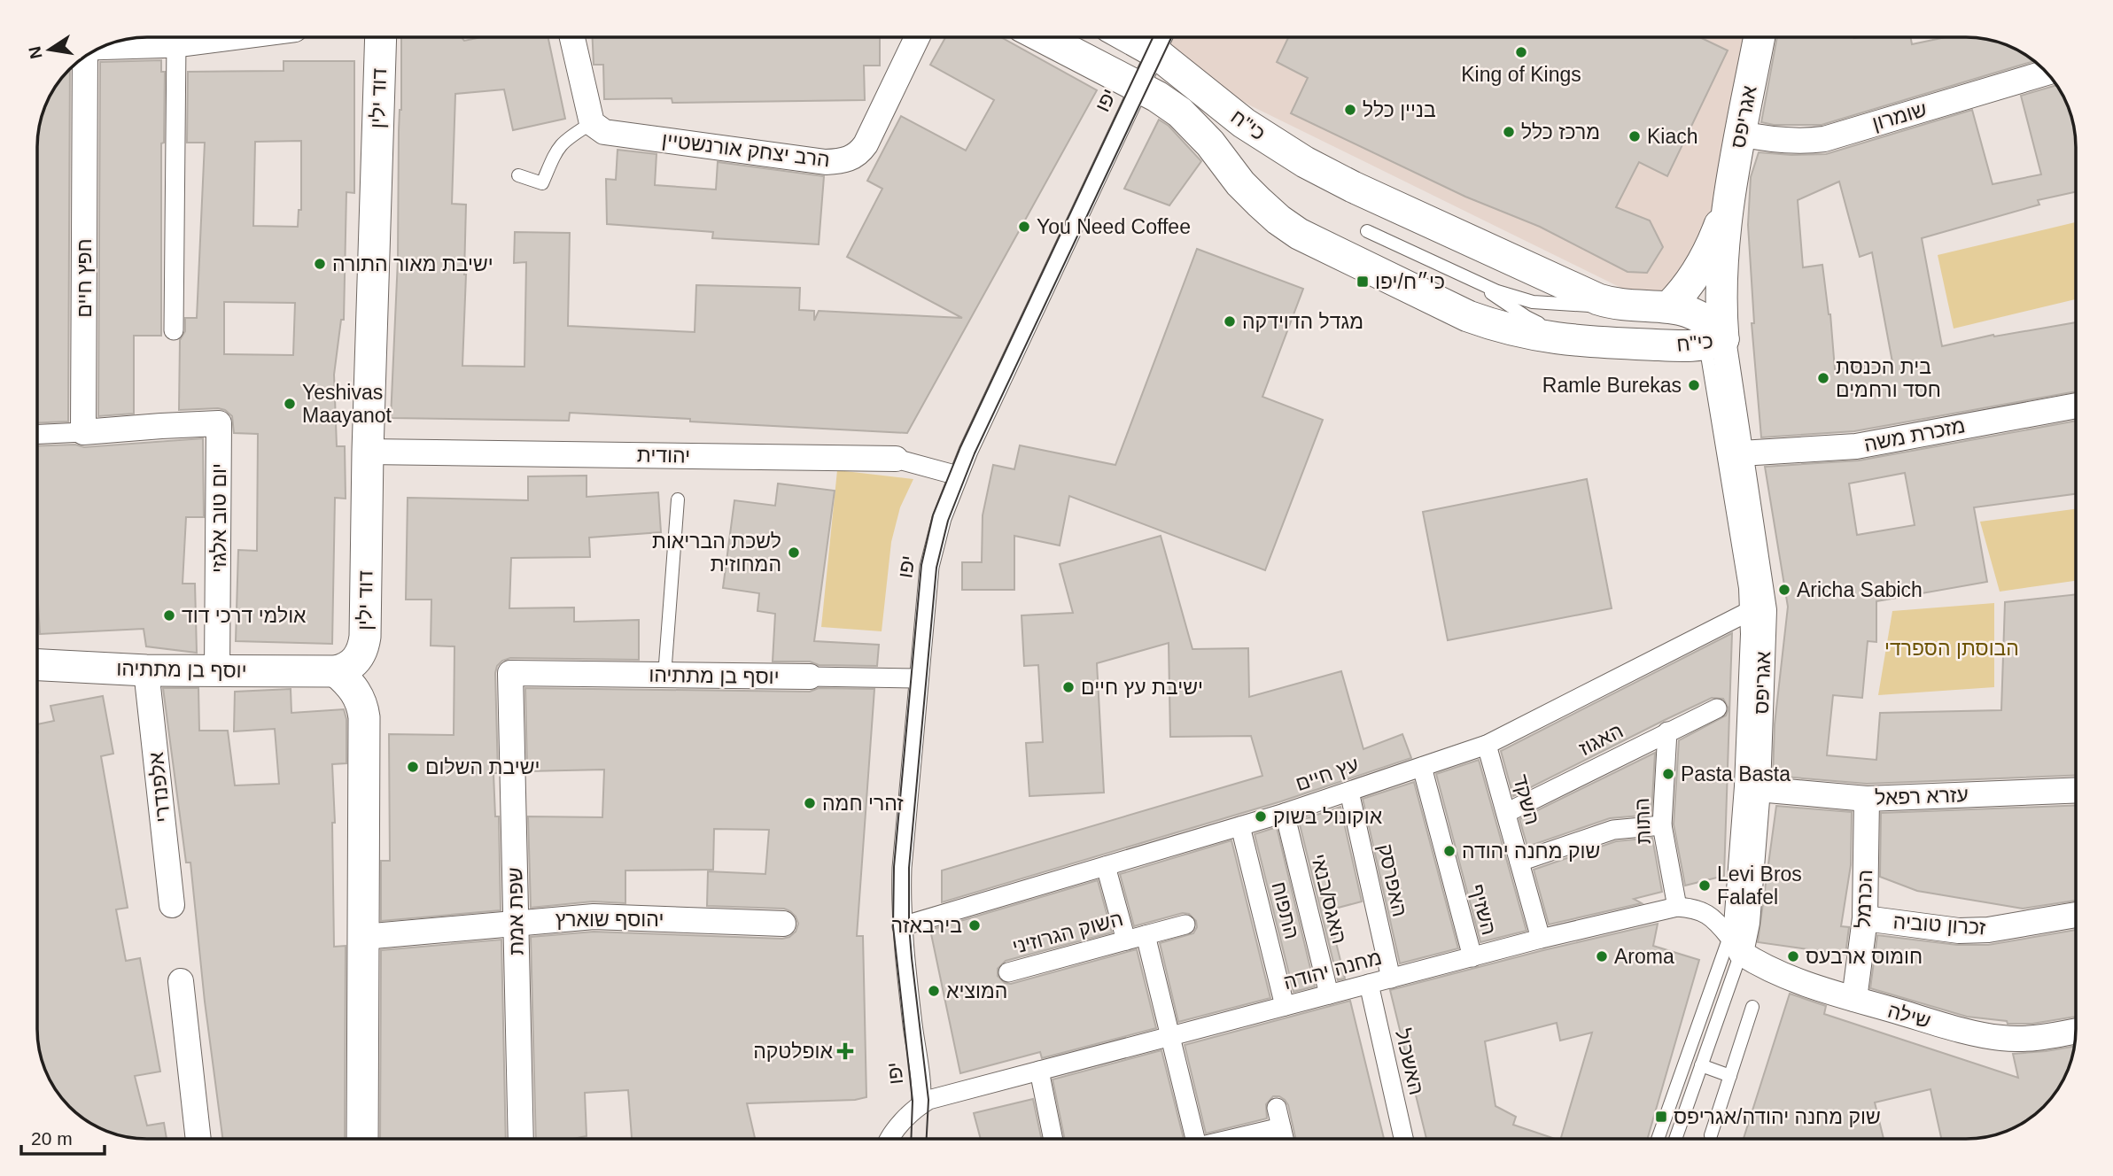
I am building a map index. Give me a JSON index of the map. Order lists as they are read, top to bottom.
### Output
{
  "streets": {
    "street": [
      "דוד ילין",
      "יפו",
      "שומרון",
      "אגריפס",
      "כי\"ח",
      "הרב יצחק אורנשטיין",
      "חפץ חיים",
      "מזכרת משה",
      "יהודית",
      "יום טוב אלגזי",
      "יוסף בן מתתיהו",
      "האגוז",
      "עץ חיים",
      "אלפנדרי",
      "עזרא רפאל",
      "השקד",
      "התות",
      "האפרסק",
      "האגס/בנאי",
      "הכרמל",
      "השזיף",
      "התפוח",
      "שפת אמת",
      "יהוסף שוארץ",
      "זכרון טוביה",
      "השוק הגרוזיני",
      "מחנה יהודה",
      "שילה",
      "האשכול"
    ]
  },
  "crossings": [
    ["דוד ילין", "יהודית"],
    ["דוד ילין", "יוסף בן מתתיהו"],
    ["יפו", "כי\"ח"],
    ["יפו", "יהודית"],
    ["יפו", "יוסף בן מתתיהו"],
    ["יפו", "עץ חיים"],
    ["יפו", "מחנה יהודה"],
    ["שומרון", "אגריפס"],
    ["אגריפס", "כי\"ח"],
    ["אגריפס", "מזכרת משה"],
    ["אגריפס", "עץ חיים"],
    ["אגריפס", "עזרא רפאל"],
    ["אגריפס", "מחנה יהודה"],
    ["אגריפס", "שילה"],
    ["חפץ חיים", "יום טוב אלגזי"],
    ["יום טוב אלגזי", "יוסף בן מתתיהו"],
    ["יוסף בן מתתיהו", "אלפנדרי"],
    ["יוסף בן מתתיהו", "שפת אמת"],
    ["האגוז", "השקד"],
    ["האגוז", "התות"],
    ["עץ חיים", "השקד"],
    ["עץ חיים", "האפרסק"],
    ["עץ חיים", "האגס/בנאי"],
    ["עץ חיים", "השזיף"],
    ["עץ חיים", "התפוח"],
    ["עזרא רפאל", "הכרמל"],
    ["השקד", "מחנה יהודה"],
    ["התות", "מחנה יהודה"],
    ["האפרסק", "מחנה יהודה"],
    ["האגס/בנאי", "מחנה יהודה"],
    ["הכרמל", "זכרון טוביה"],
    ["הכרמל", "שילה"],
    ["השזיף", "מחנה יהודה"],
    ["התפוח", "מחנה יהודה"],
    ["שפת אמת", "יהוסף שוארץ"],
    ["השוק הגרוזיני", "מחנה יהודה"],
    ["מחנה יהודה", "שילה"],
    ["מחנה יהודה", "האשכול"]
  ],
  "parks": ["הבוסתן הספרדי"],
  "places": {
    "other": [
      "King of Kings",
      "בניין כלל",
      "מרכז כלל",
      "Kiach",
      "You Need Coffee",
      "ישיבת מאור התורה",
      "מגדל הדוידקה",
      "בית הכנסת חסד ורחמים",
      "Ramle Burekas",
      "Yeshivas Maayanot",
      "לשכת הבריאות המחוזית",
      "Aricha Sabich",
      "אולמי דרכי דוד",
      "ישיבת עץ חיים",
      "ישיבת השלום",
      "Pasta Basta",
      "זהרי חמה",
      "אוקונול בשוק",
      "שוק מחנה יהודה",
      "Levi Bros Falafel",
      "בירבאזר",
      "Aroma",
      "חומוס ארבעס",
      "המוציא"
    ],
    "transit": ["כי״ח/יפו", "שוק מחנה יהודה/אגריפס"],
    "health": ["אופלטקה"]
  },
  "scale_bar": "20 m",
  "north": "left"
}
